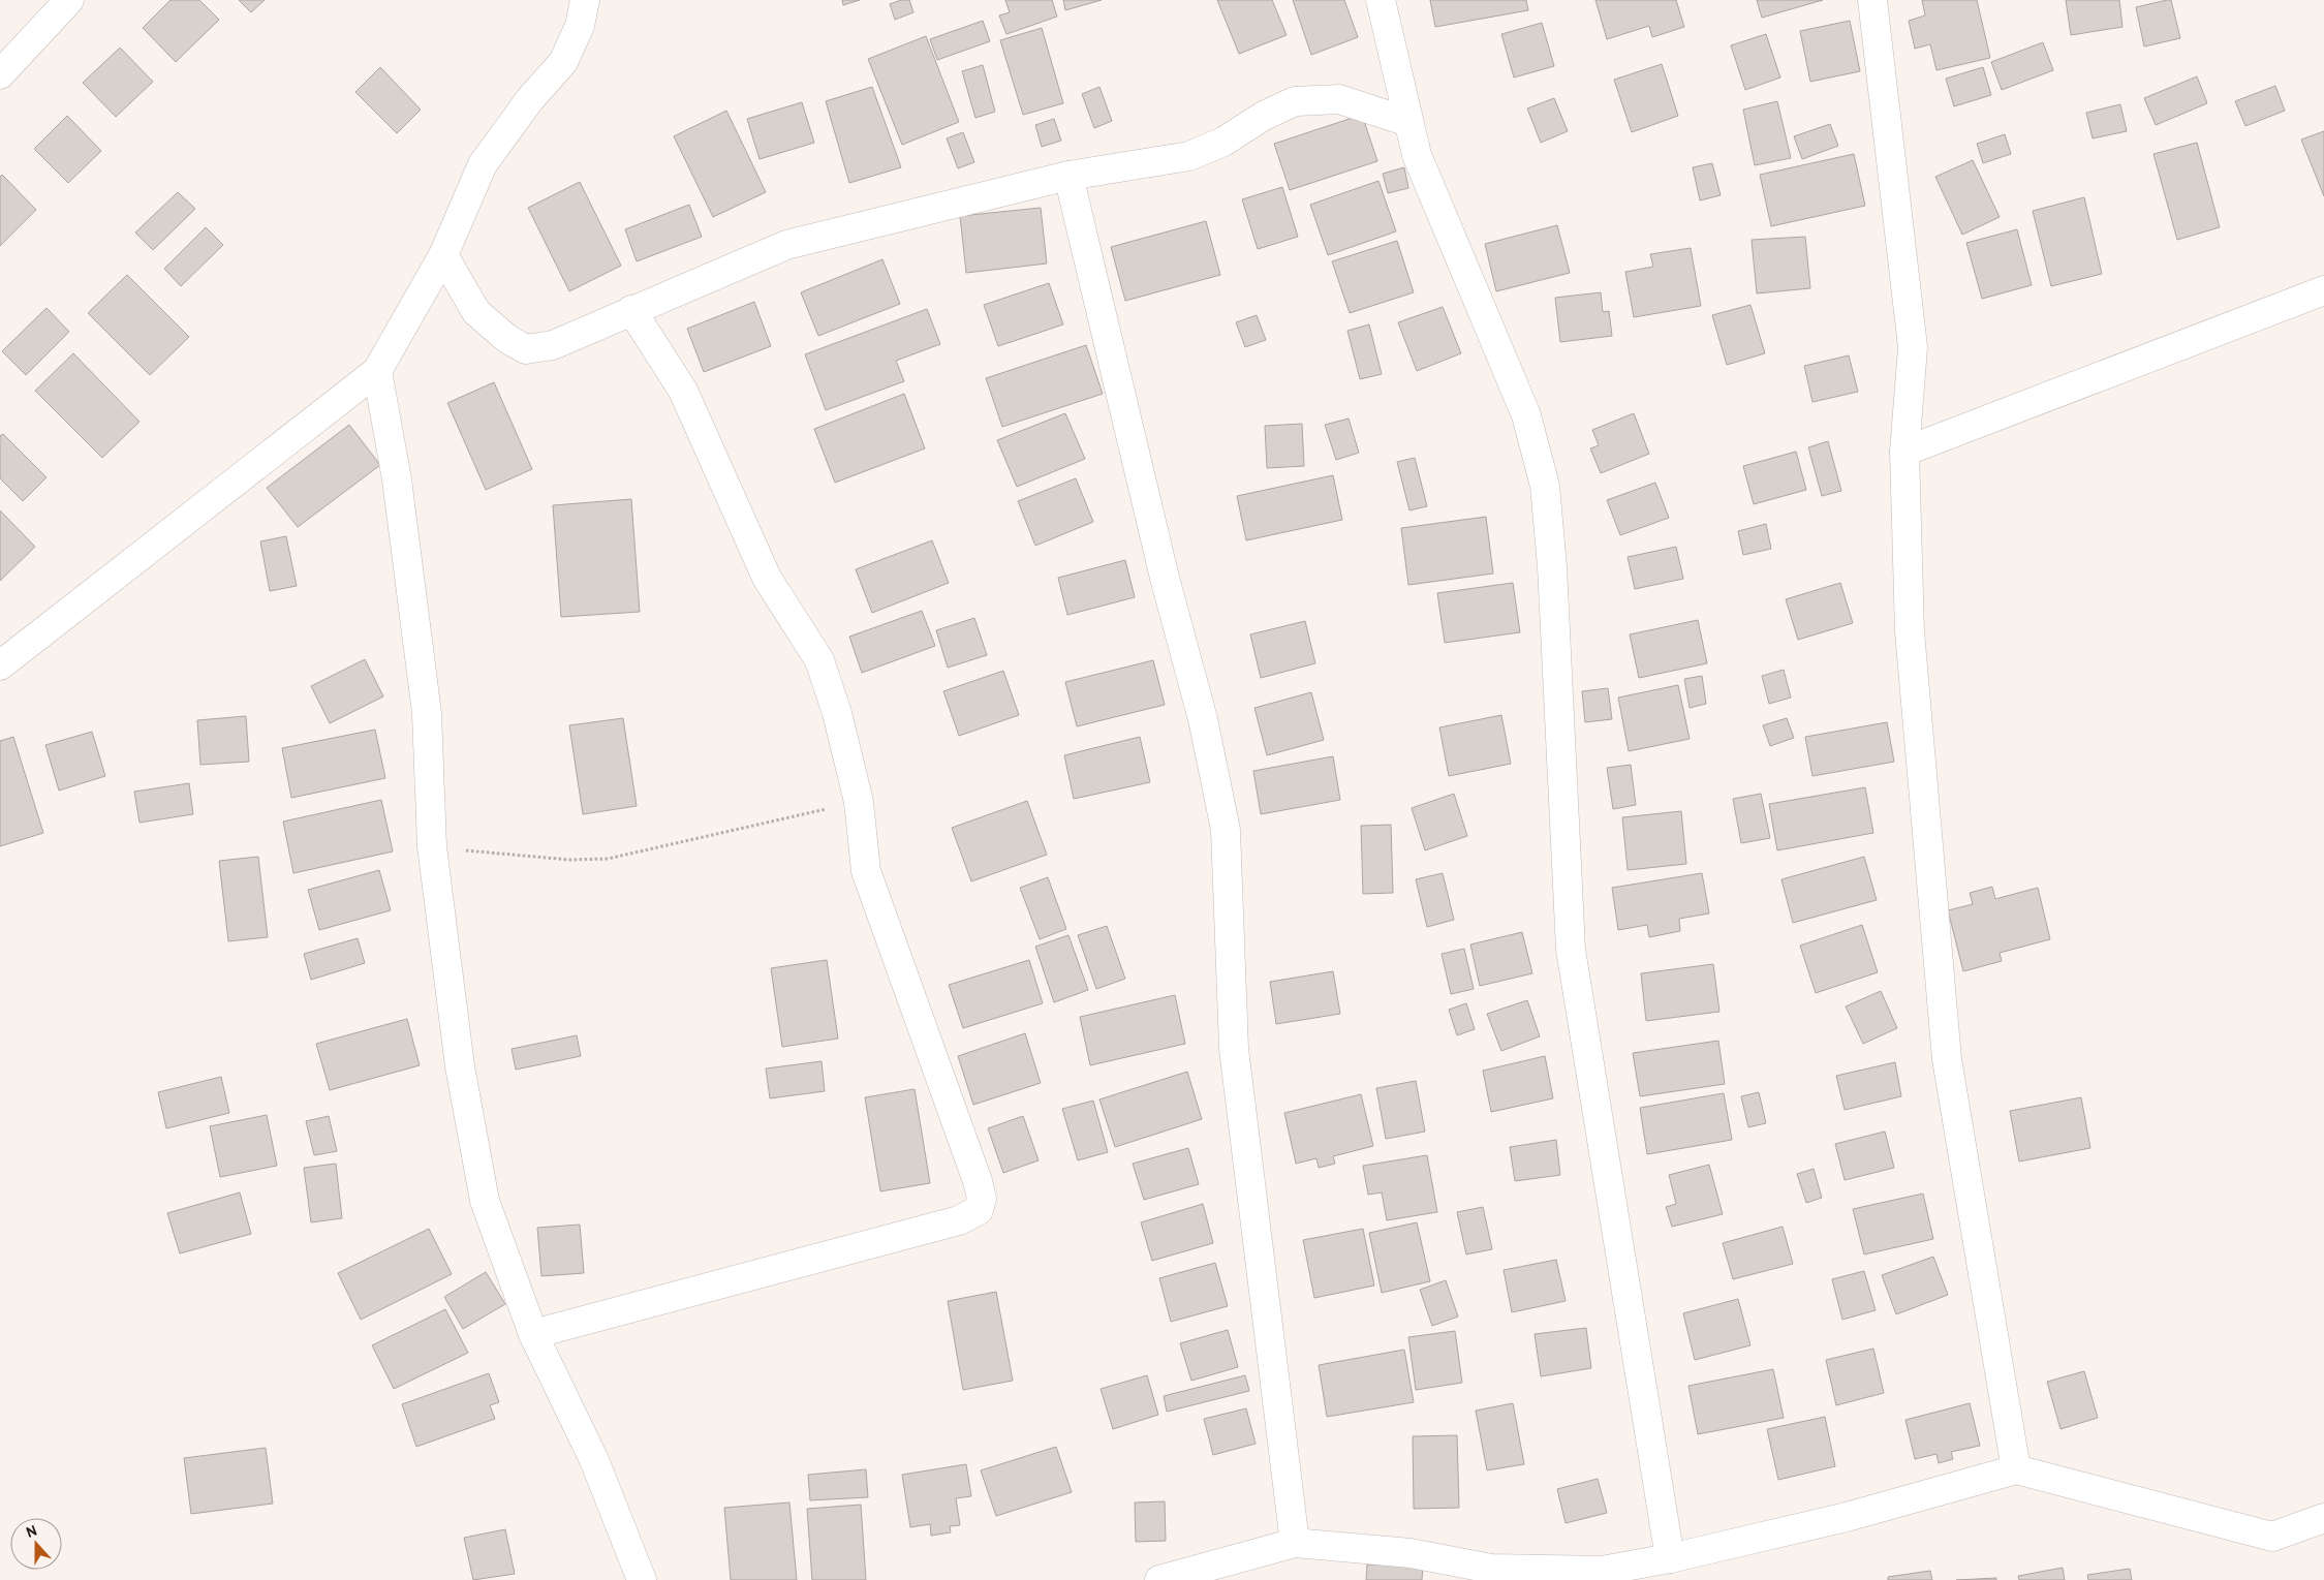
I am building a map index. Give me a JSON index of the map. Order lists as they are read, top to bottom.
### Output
{
  "north": "top"
}
